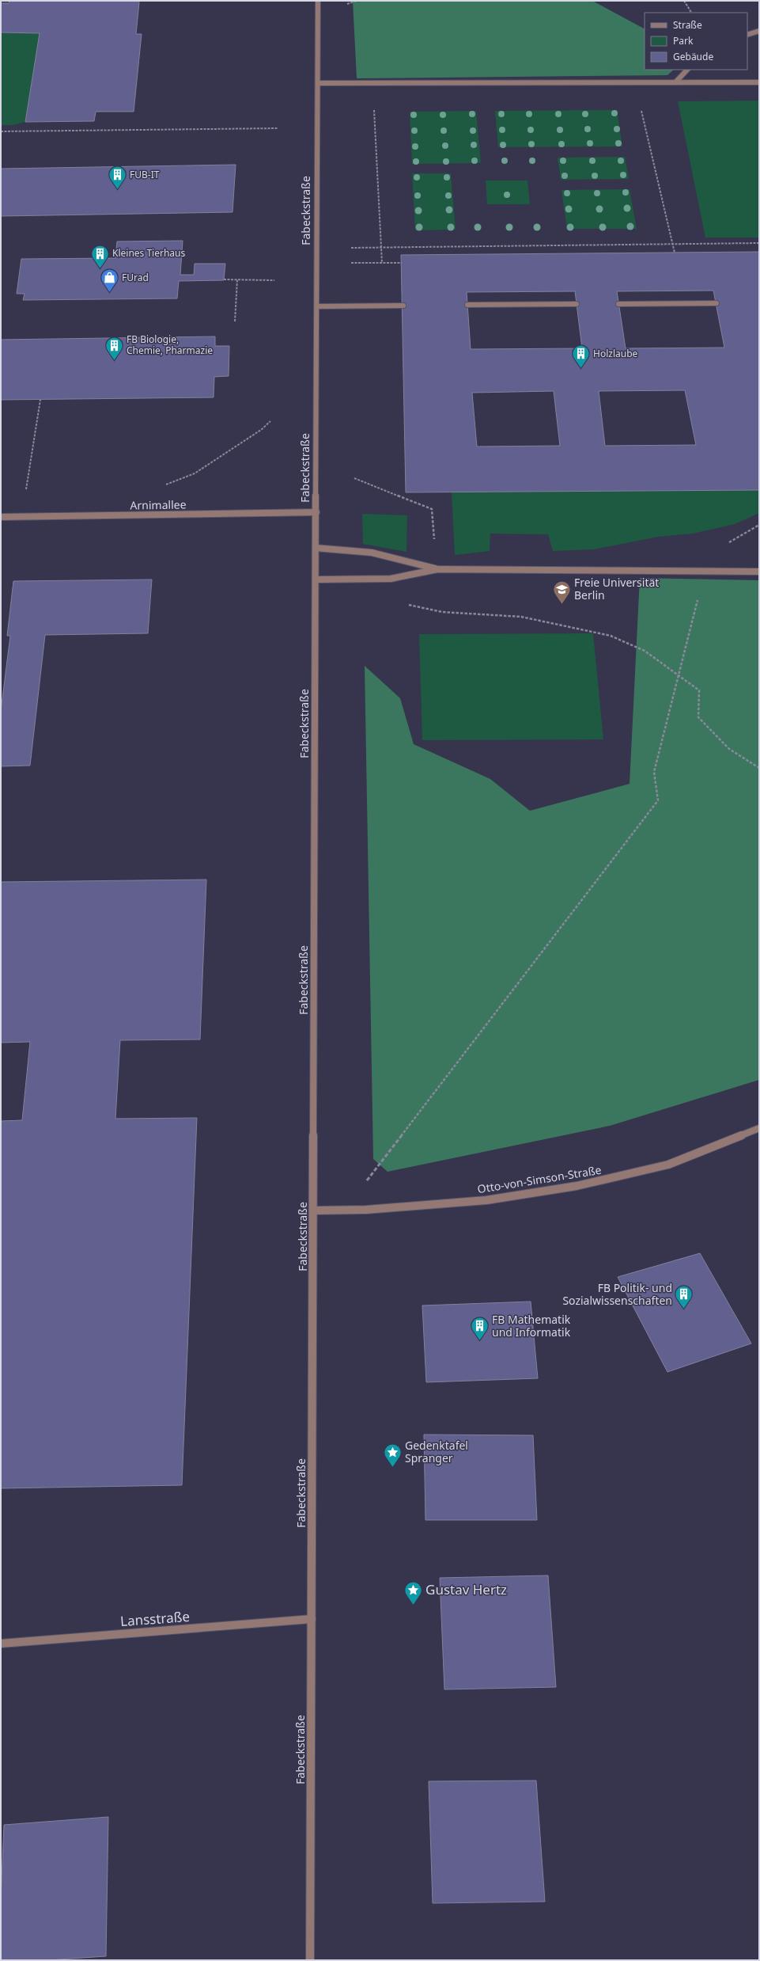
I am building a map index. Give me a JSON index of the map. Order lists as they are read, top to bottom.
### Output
{
  "streets": {
    "street": [
      "Fabeckstraße",
      "Arnimallee",
      "Otto-von-Simson-Straße",
      "Lansstraße"
    ]
  },
  "crossings": [
    ["Fabeckstraße", "Arnimallee"],
    ["Fabeckstraße", "Otto-von-Simson-Straße"],
    ["Fabeckstraße", "Lansstraße"]
  ],
  "places": {
    "building": [
      "FUB-IT",
      "Kleines Tierhaus",
      "FB Biologie, Chemie, Pharmazie",
      "Holzlaube",
      "FB Politik- und Sozialwissenschaften",
      "FB Mathematik und Informatik"
    ],
    "shop": ["FUrad"],
    "school or university": ["Freie Universität Berlin"],
    "place": ["Gedenktafel Spranger", "Gustav Hertz"]
  },
  "legend": ["Straße", "Park", "Gebäude"]
}
